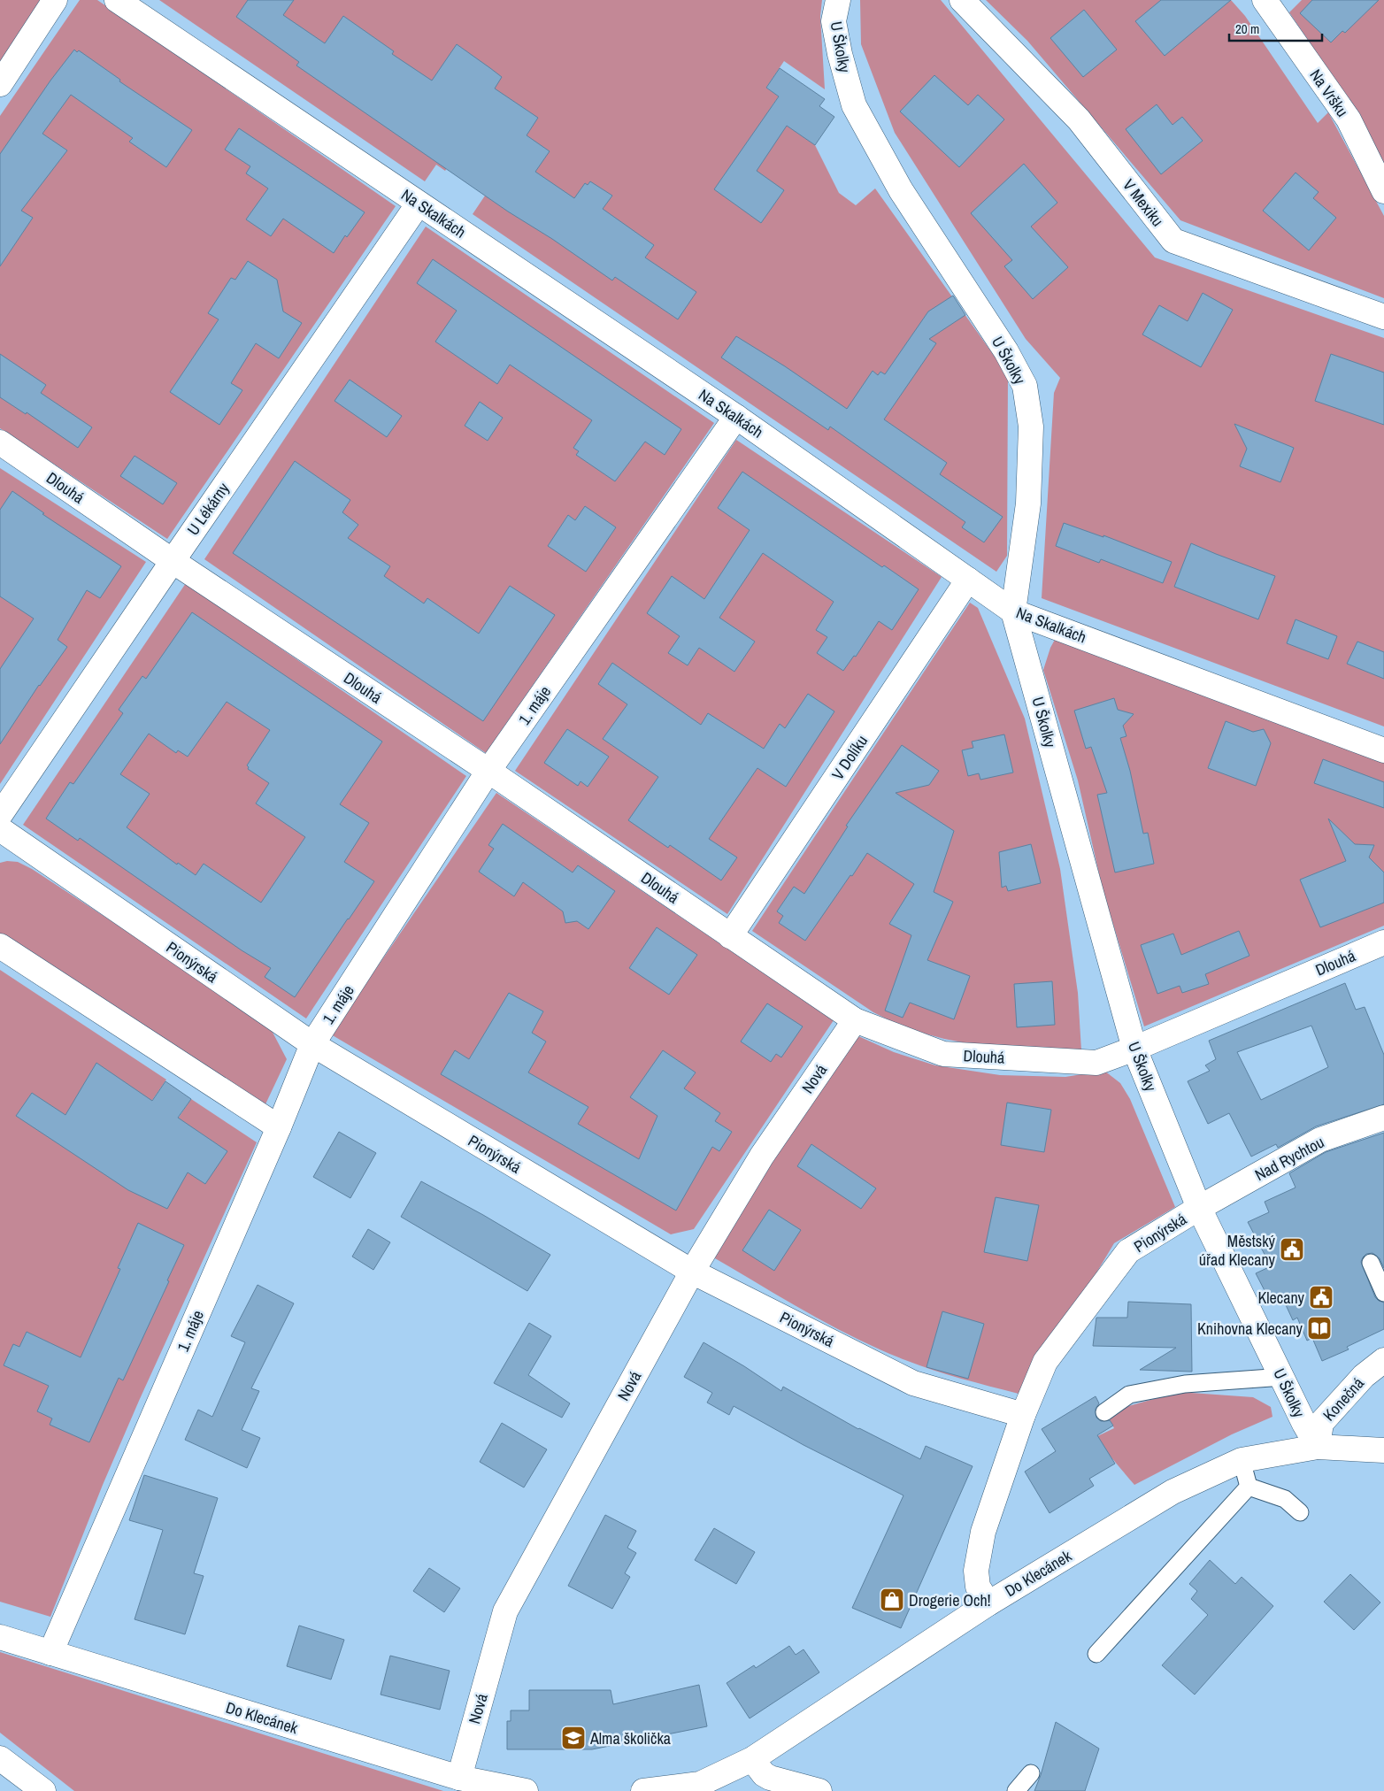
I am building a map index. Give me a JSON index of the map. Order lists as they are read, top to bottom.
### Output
{
  "streets": {
    "street": [
      "U Školky",
      "Na Vršku",
      "V Mexiku",
      "Na Skalkách",
      "Dlouhá",
      "U Lékárny",
      "1. máje",
      "V Dolíku",
      "Pionýrská",
      "Nová",
      "Nad Rychtou",
      "Konečná",
      "Do Klecánek"
    ]
  },
  "crossings": [
    ["U Školky", "Na Skalkách"],
    ["U Školky", "Dlouhá"],
    ["U Školky", "Pionýrská"],
    ["U Školky", "Nad Rychtou"],
    ["U Školky", "Konečná"],
    ["U Školky", "Do Klecánek"],
    ["Na Skalkách", "U Lékárny"],
    ["Na Skalkách", "1. máje"],
    ["Na Skalkách", "V Dolíku"],
    ["Dlouhá", "U Lékárny"],
    ["Dlouhá", "1. máje"],
    ["Dlouhá", "V Dolíku"],
    ["Dlouhá", "Nová"],
    ["1. máje", "Pionýrská"],
    ["1. máje", "Do Klecánek"],
    ["Pionýrská", "Nová"],
    ["Pionýrská", "Nad Rychtou"],
    ["Pionýrská", "Do Klecánek"],
    ["Nová", "Do Klecánek"],
    ["Konečná", "Do Klecánek"]
  ],
  "places": {
    "public building": ["Městský úřad Klecany", "Klecany"],
    "library": ["Knihovna Klecany"],
    "shop": ["Drogerie Och!"],
    "school or university": ["Alma školička"]
  },
  "scale_bar": "20 m"
}
